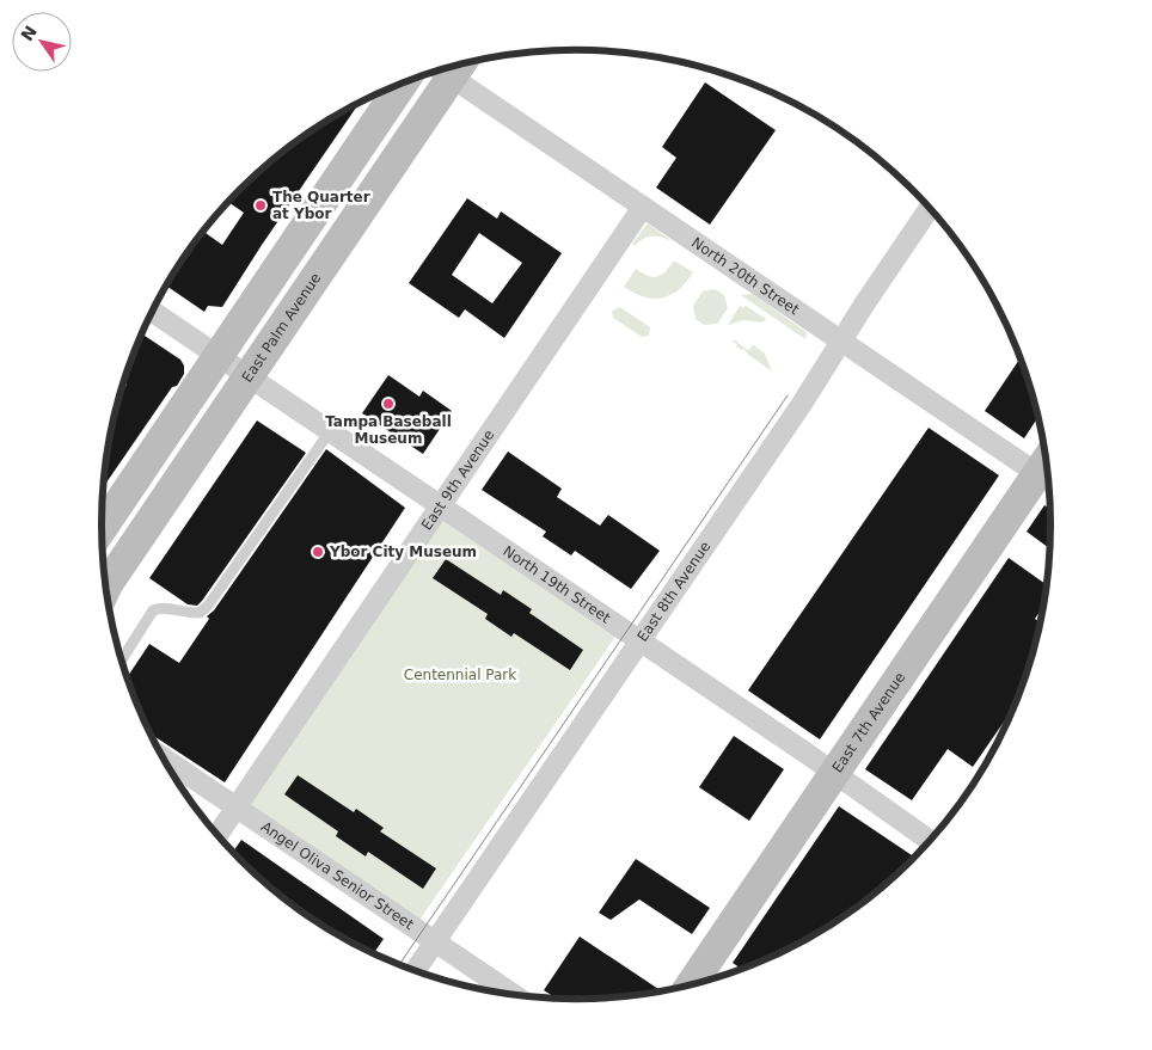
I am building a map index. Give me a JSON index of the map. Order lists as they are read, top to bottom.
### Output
{
  "streets": {
    "street": [
      "North 20th Street",
      "East Palm Avenue",
      "East 9th Avenue",
      "North 19th Street",
      "East 8th Avenue",
      "East 7th Avenue",
      "Angel Oliva Senior Street"
    ]
  },
  "crossings": [
    ["North 20th Street", "East 9th Avenue"],
    ["North 20th Street", "East 8th Avenue"],
    ["East Palm Avenue", "North 19th Street"],
    ["East 9th Avenue", "North 19th Street"],
    ["East 9th Avenue", "Angel Oliva Senior Street"],
    ["North 19th Street", "East 8th Avenue"],
    ["North 19th Street", "East 7th Avenue"],
    ["East 8th Avenue", "Angel Oliva Senior Street"]
  ],
  "parks": ["Centennial Park"],
  "places": ["The Quarter at Ybor", "Tampa Baseball Museum", "Ybor City Museum"],
  "north": "top left"
}
